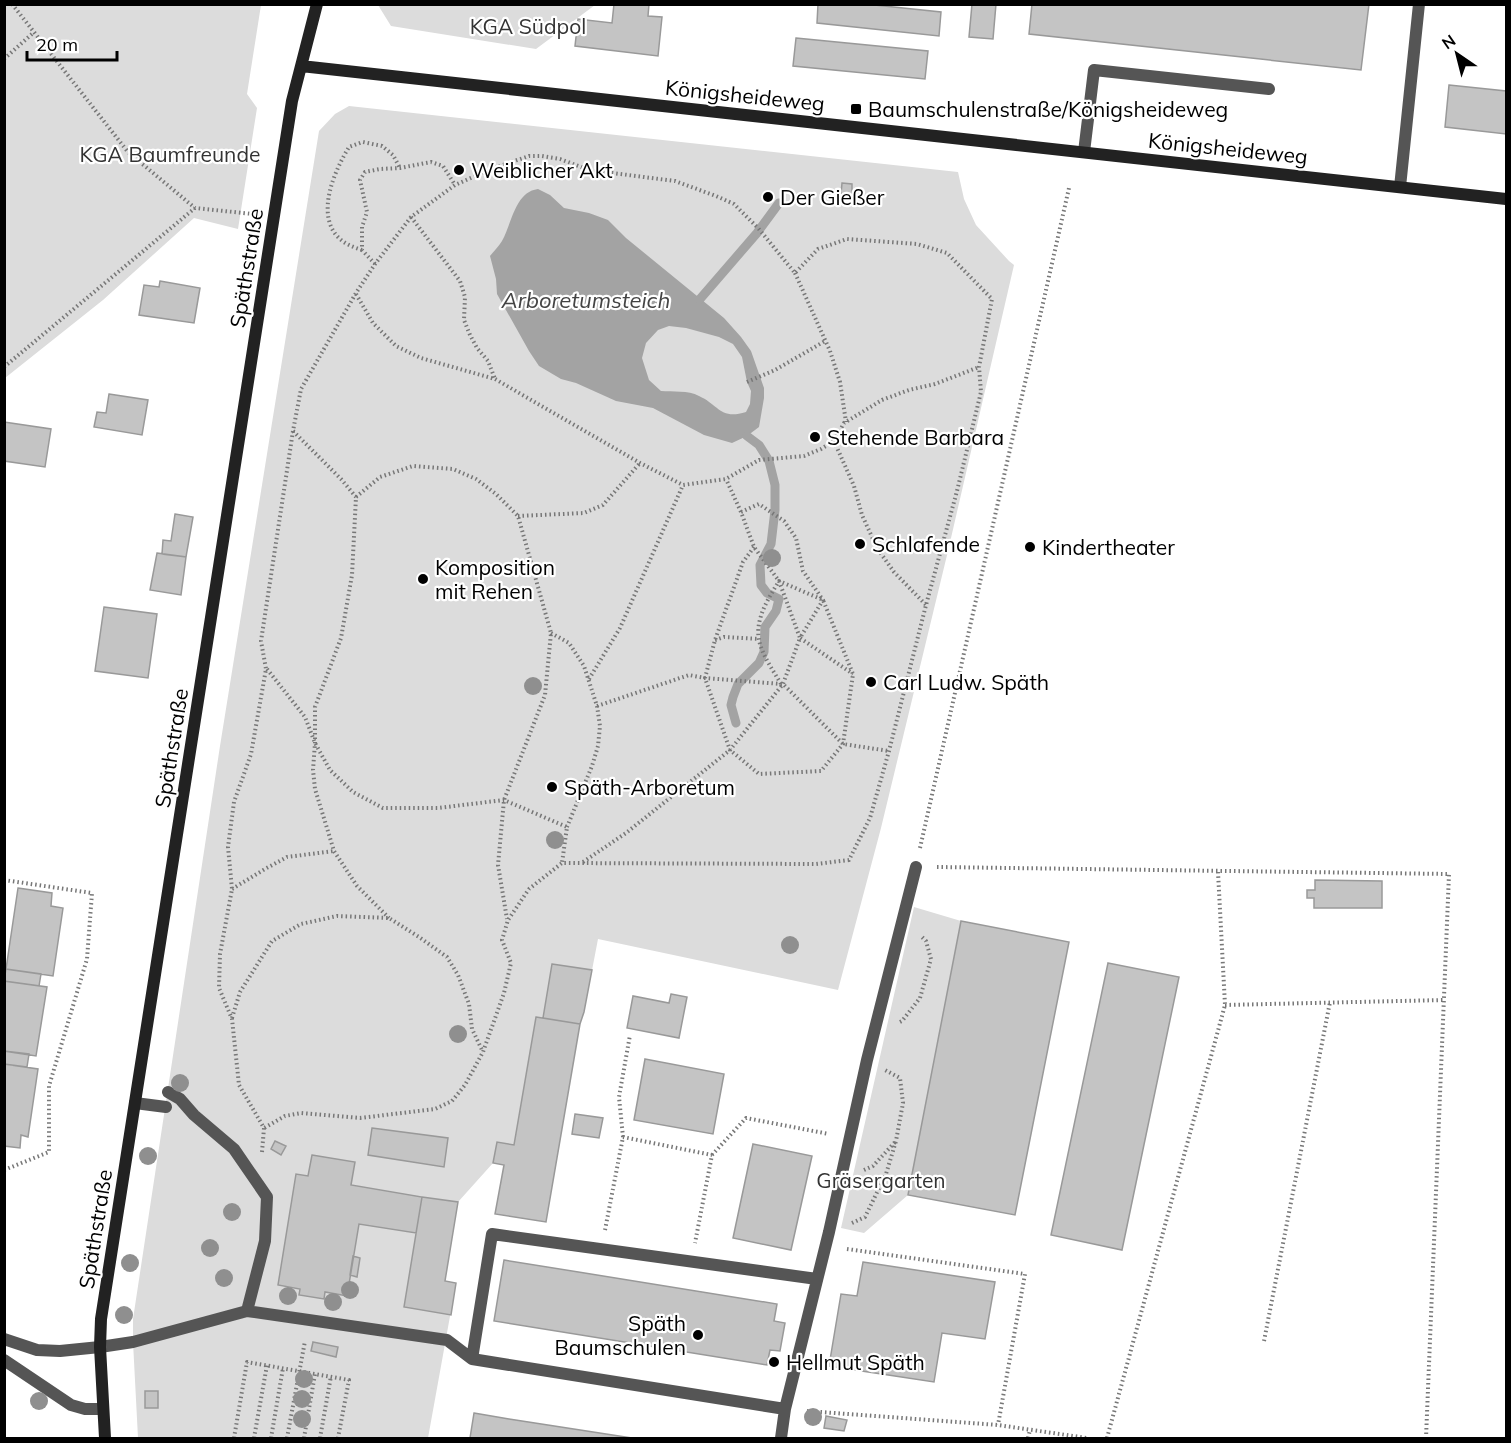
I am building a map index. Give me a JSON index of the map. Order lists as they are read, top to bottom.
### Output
{
  "streets": {
    "main road": ["Königsheideweg", "Späthstraße"]
  },
  "crossings": [
    ["Königsheideweg", "Späthstraße"]
  ],
  "water": ["Arboretumsteich"],
  "parks": ["KGA Südpol", "KGA Baumfreunde", "Gräsergarten"],
  "places": {
    "transit": ["Baumschulenstraße/Königsheideweg"],
    "other": [
      "Weiblicher Akt",
      "Der Gießer",
      "Stehende Barbara",
      "Schlafende",
      "Kindertheater",
      "Komposition mit Rehen",
      "Carl Ludw. Späth",
      "Späth-Arboretum",
      "Späth Baumschulen",
      "Hellmut Späth"
    ]
  },
  "scale_bar": "20 m",
  "north": "top left"
}
